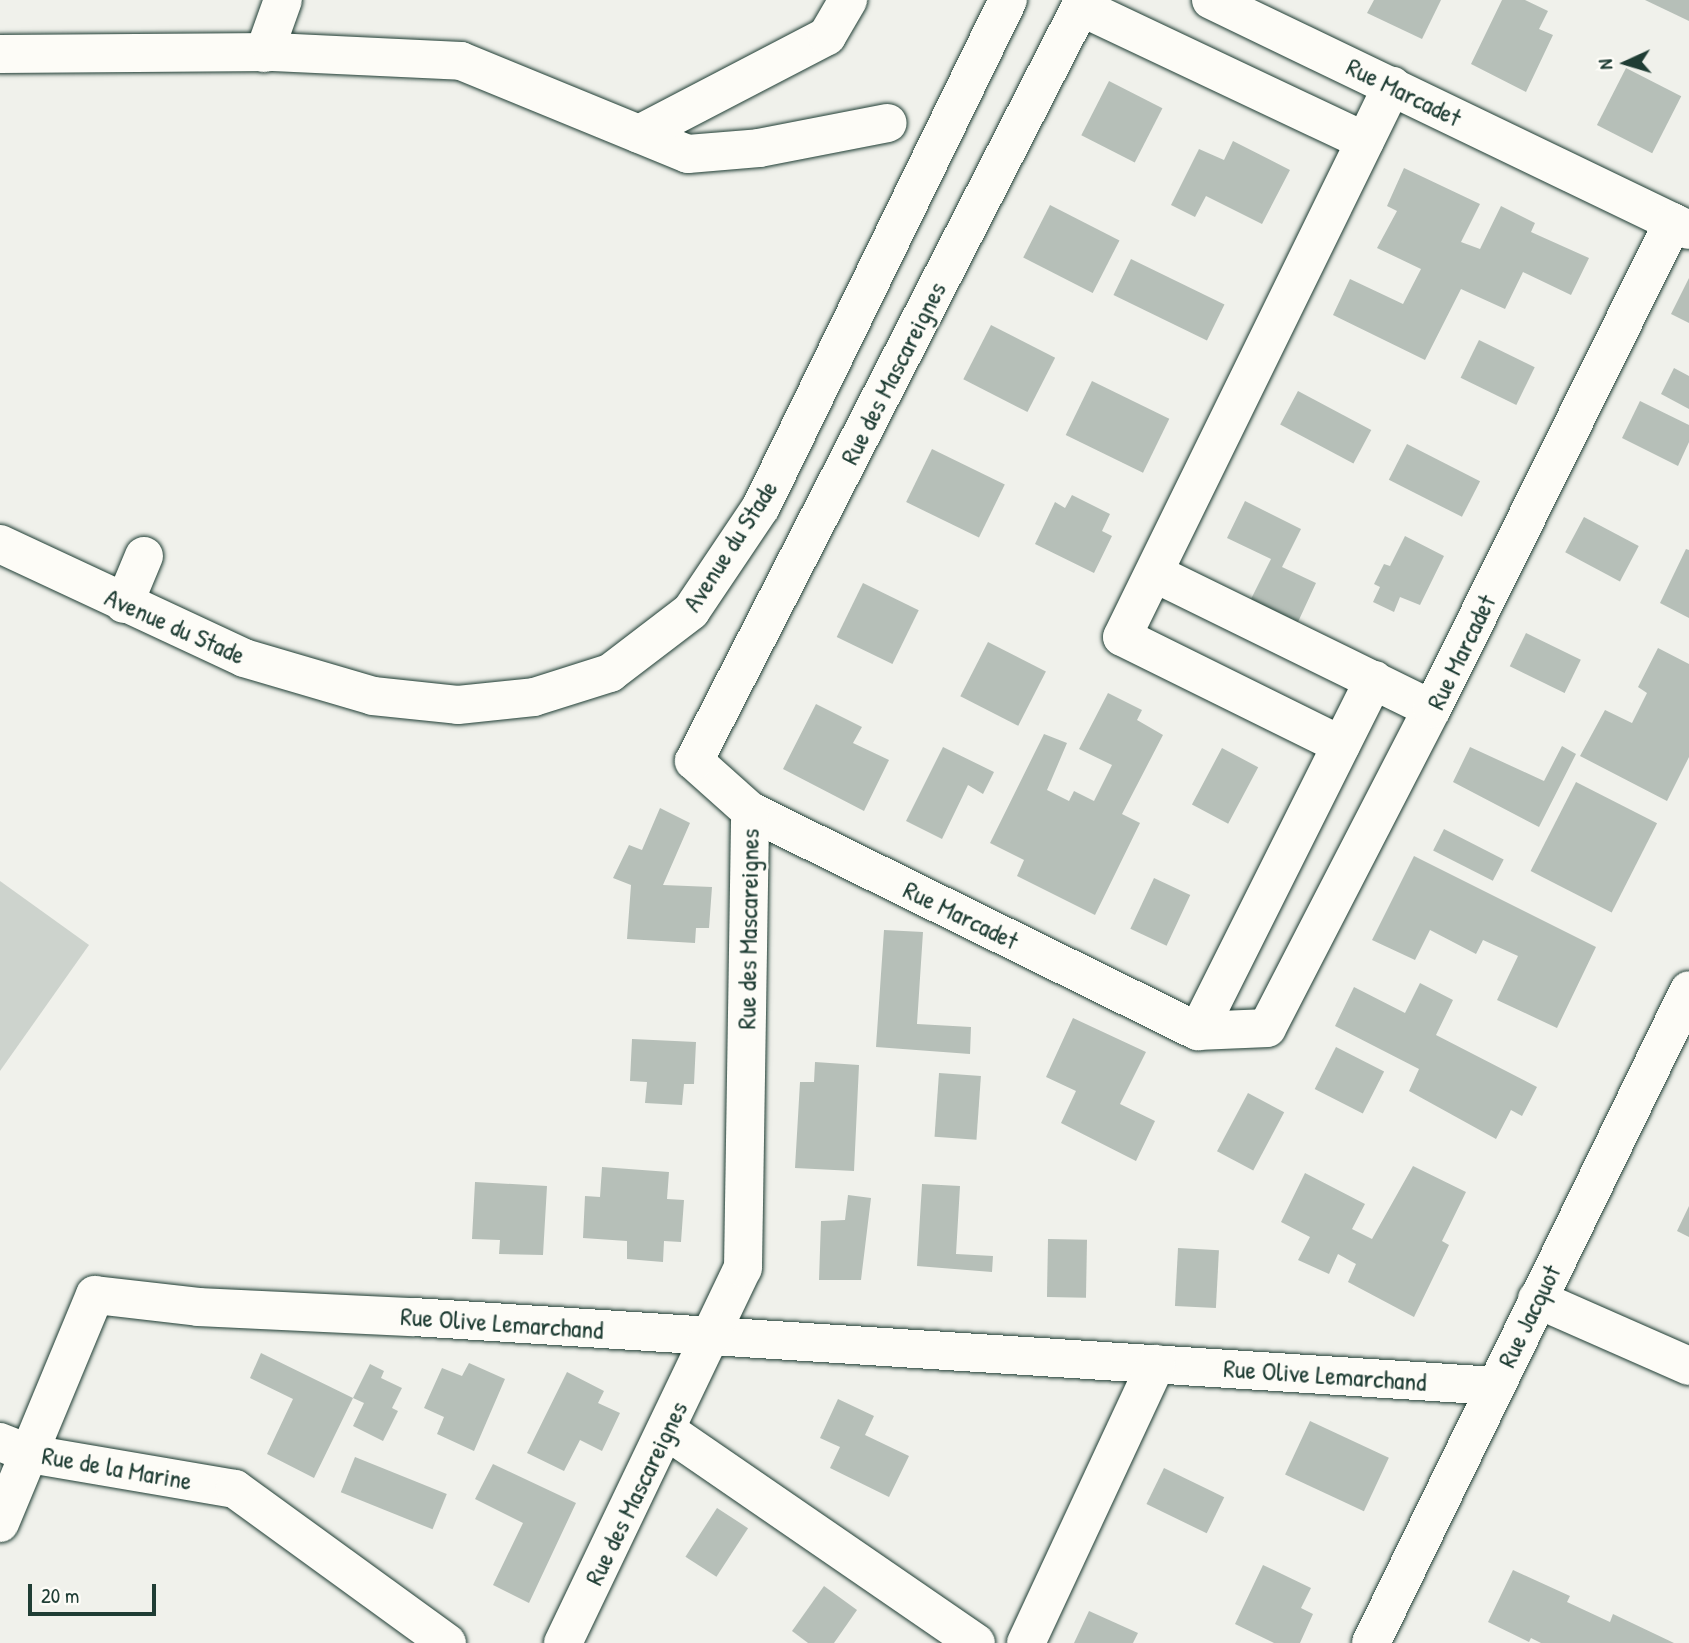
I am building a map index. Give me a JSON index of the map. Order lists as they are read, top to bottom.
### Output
{
  "streets": {
    "street": [
      "Rue Marcadet",
      "Rue des Mascareignes",
      "Avenue du Stade",
      "Rue Jacquot",
      "Rue Olive Lemarchand",
      "Rue de la Marine"
    ]
  },
  "crossings": [
    ["Rue Marcadet", "Rue des Mascareignes"],
    ["Rue des Mascareignes", "Rue Olive Lemarchand"],
    ["Rue Jacquot", "Rue Olive Lemarchand"],
    ["Rue Olive Lemarchand", "Rue de la Marine"]
  ],
  "scale_bar": "20 m",
  "north": "left"
}
